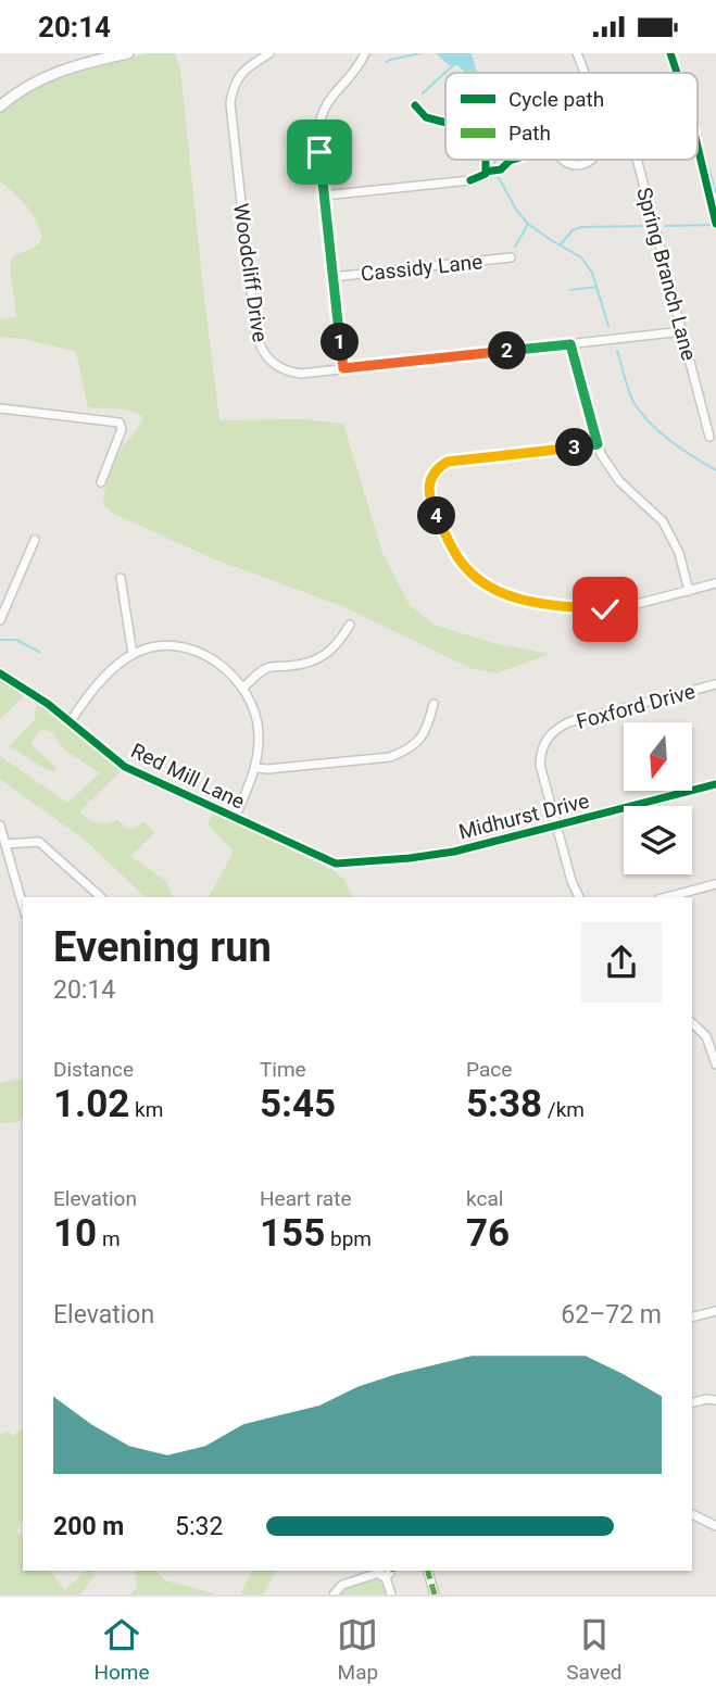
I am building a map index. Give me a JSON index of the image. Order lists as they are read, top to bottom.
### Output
{
  "streets": {
    "street": [
      "Cassidy Lane",
      "Woodcliff Drive",
      "Spring Branch Lane",
      "Foxford Drive",
      "Red Mill Lane",
      "Midhurst Drive"
    ]
  },
  "crossings": [
    ["Woodcliff Drive", "Spring Branch Lane"],
    ["Foxford Drive", "Midhurst Drive"],
    ["Red Mill Lane", "Midhurst Drive"]
  ],
  "legend": ["Cycle path", "Path"],
  "north": "bottom",
  "page": {
    "status": "20:14",
    "pins": [
      "1",
      "2",
      "3",
      "4"
    ],
    "heading": ["Evening run", "20:14"],
    "stats": [
      ["Distance", "1.02 km"],
      ["Time", "5:45"],
      ["Pace", "5:38 /km"],
      ["Elevation", "10 m"],
      ["Heart rate", "155 bpm"],
      ["kcal", "76"]
    ],
    "chart": ["Elevation", "62–72 m"],
    "list": [
      {
        "name": "200 m",
        "note": "5:32"
      }
    ],
    "tabs": ["Home", "Map", "Saved"]
  }
}
